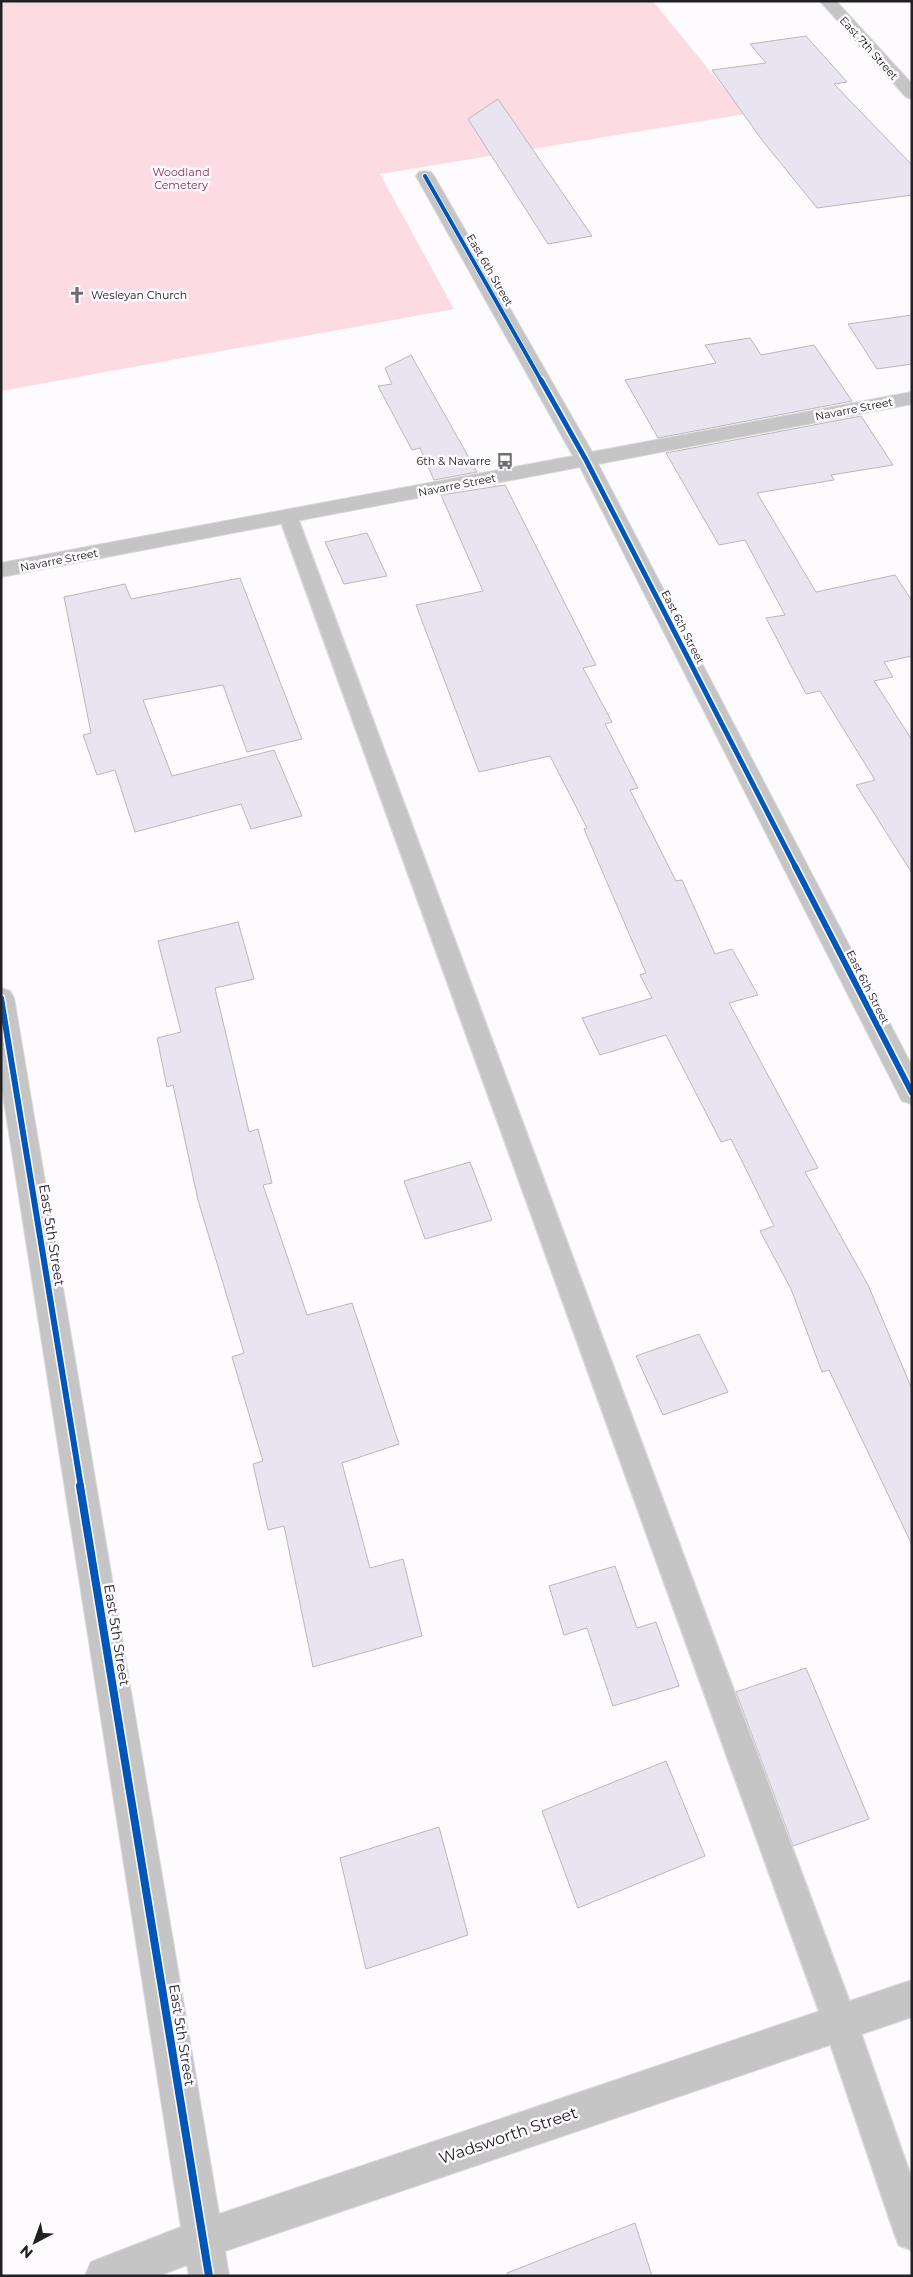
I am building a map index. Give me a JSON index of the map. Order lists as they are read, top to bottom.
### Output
{
  "streets": {
    "street": [
      "East 7th Street",
      "East 6th Street",
      "Navarre Street",
      "East 5th Street",
      "Wadsworth Street"
    ]
  },
  "crossings": [
    ["East 6th Street", "Navarre Street"],
    ["East 5th Street", "Wadsworth Street"]
  ],
  "parks": ["Woodland Cemetery"],
  "places": {
    "church": ["Wesleyan Church"],
    "bus stop": ["6th & Navarre"]
  },
  "north": "bottom left"
}
